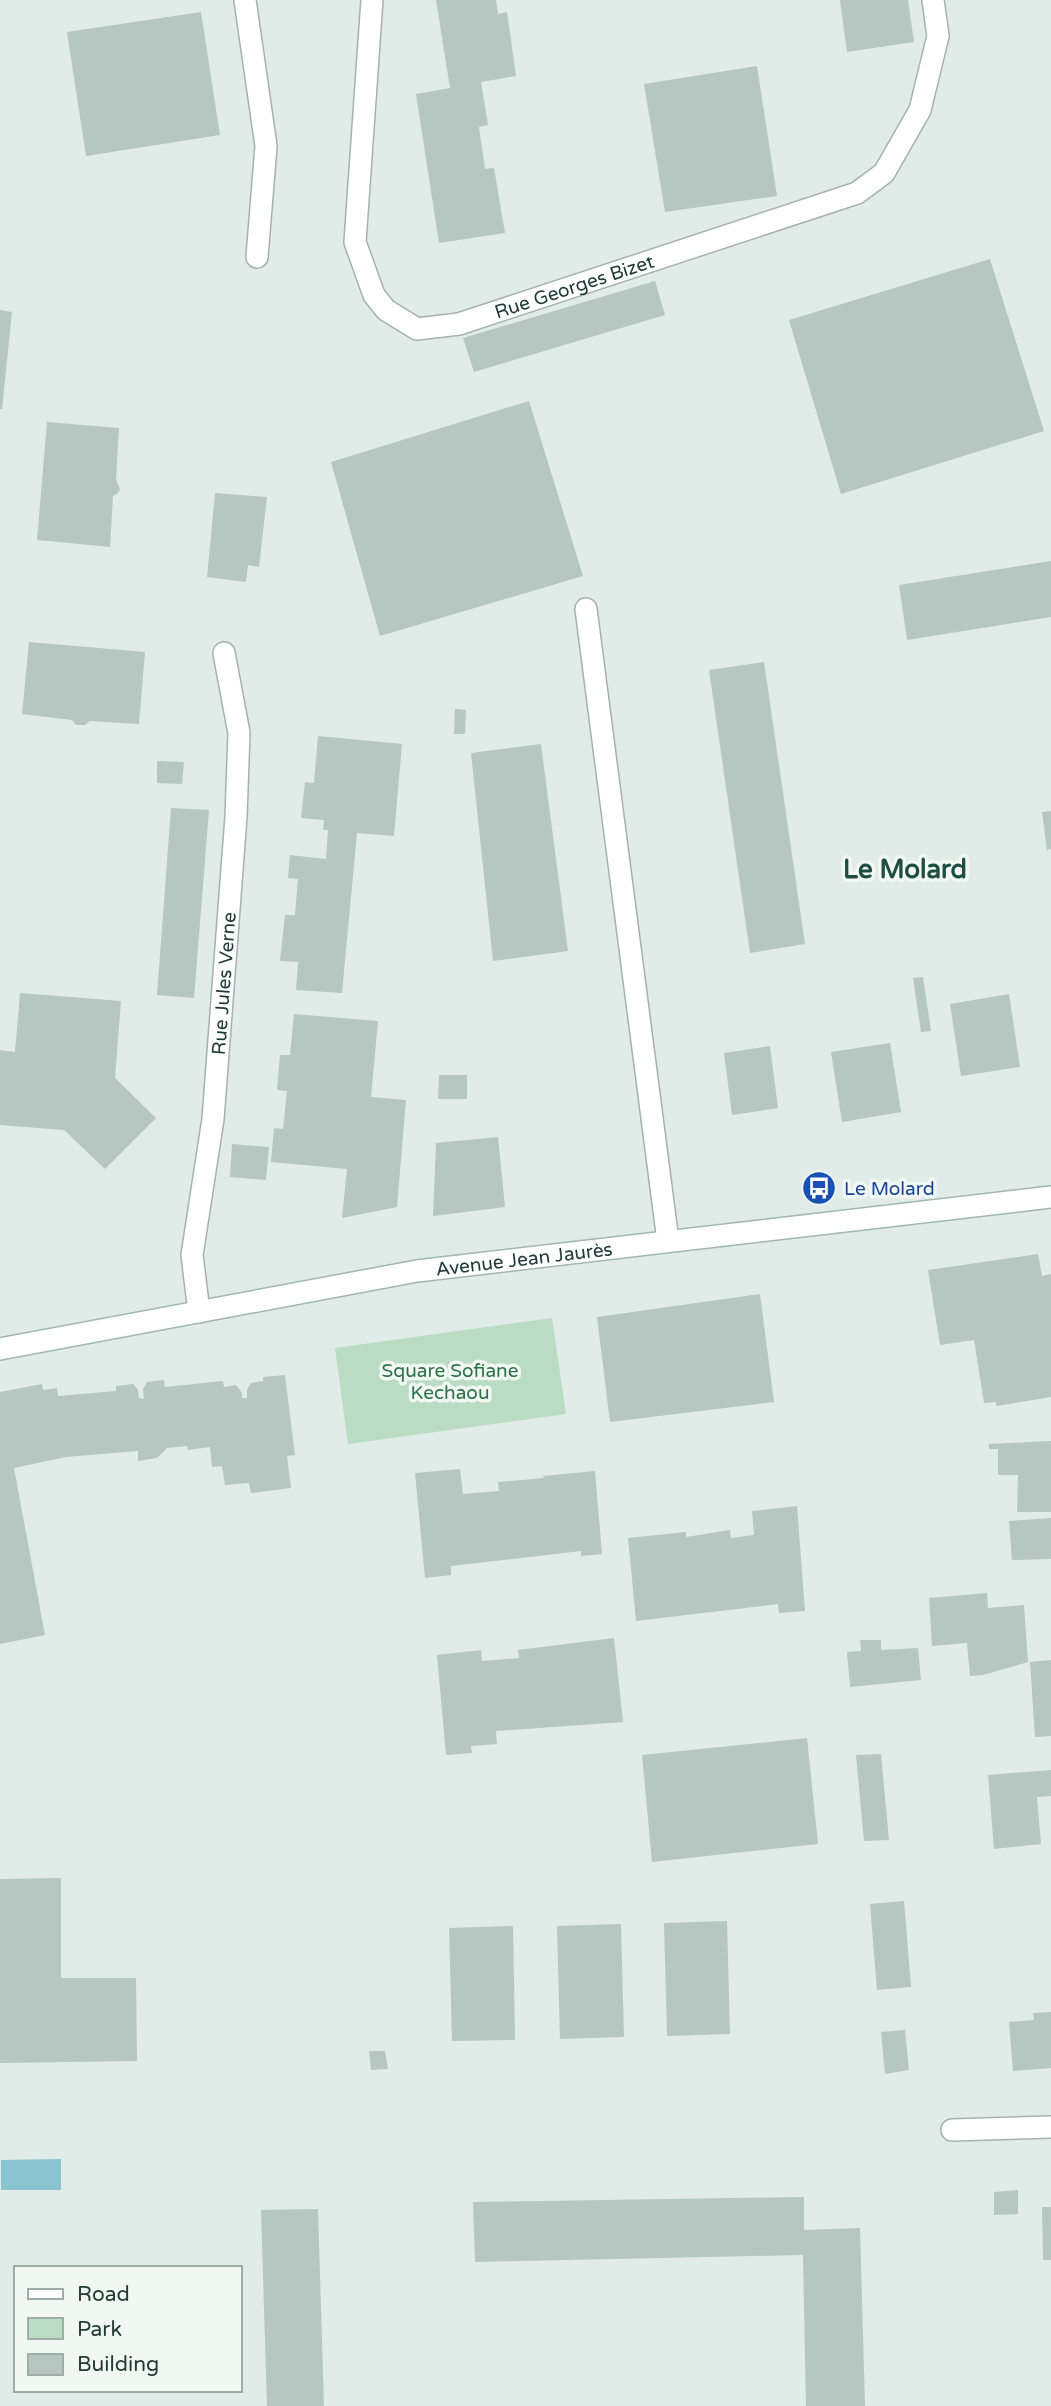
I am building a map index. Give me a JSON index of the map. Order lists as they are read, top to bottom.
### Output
{
  "streets": {
    "street": ["Rue Georges Bizet", "Rue Jules Verne", "Avenue Jean Jaurès"]
  },
  "crossings": [
    ["Rue Jules Verne", "Avenue Jean Jaurès"]
  ],
  "districts": ["Le Molard"],
  "parks": ["Square Sofiane Kechaou"],
  "places": {
    "bus stop": ["Le Molard"]
  },
  "legend": ["Road", "Park", "Building"]
}
